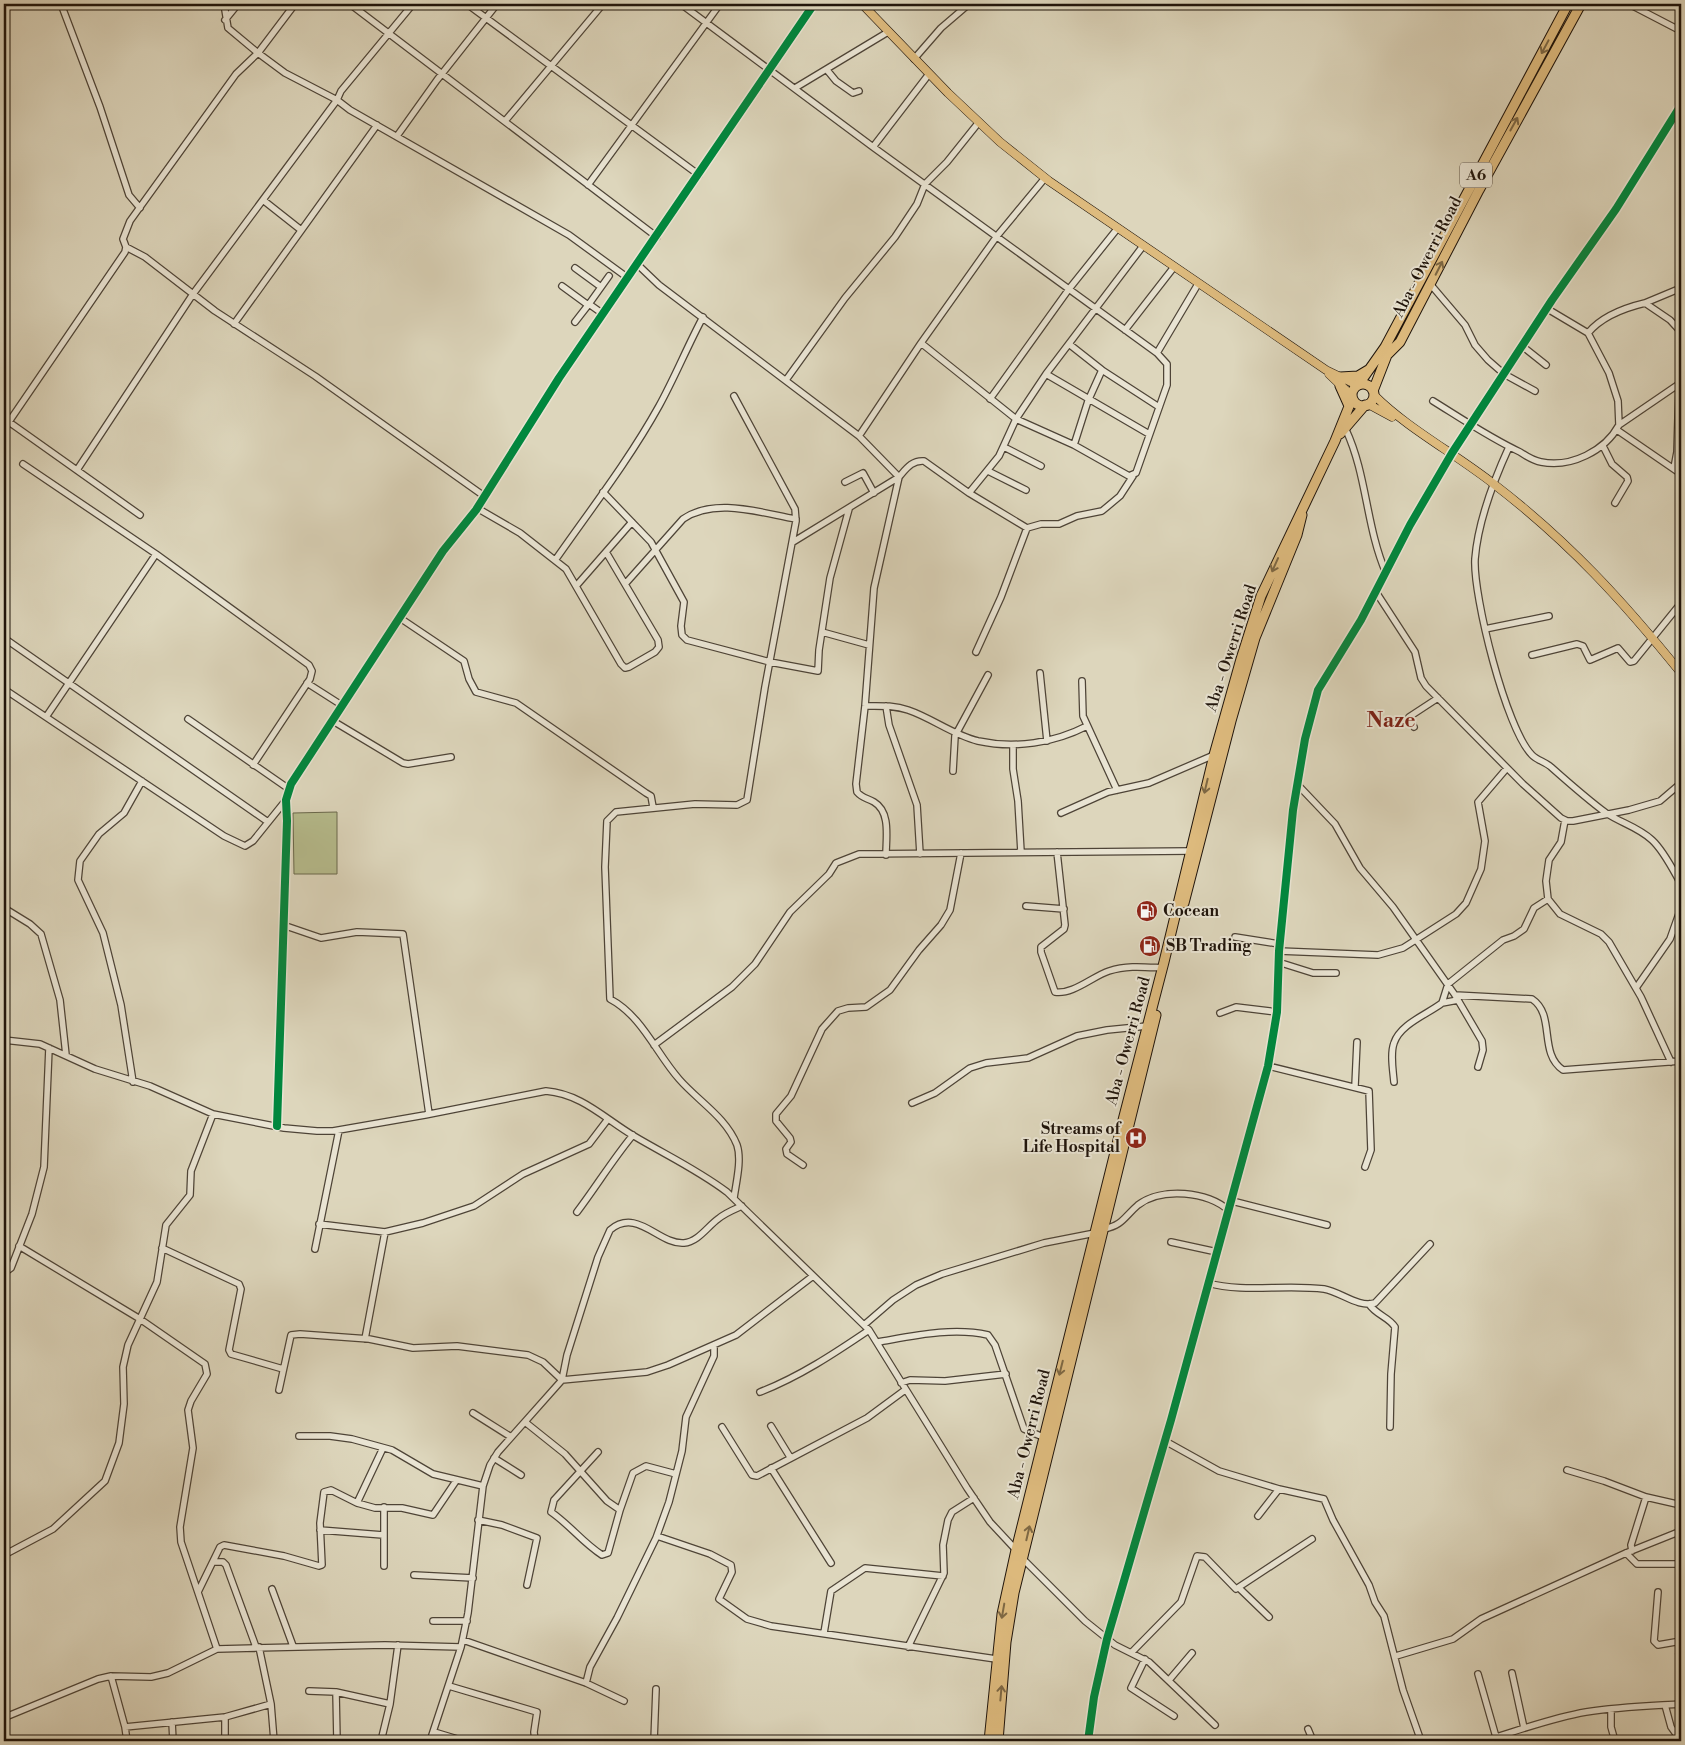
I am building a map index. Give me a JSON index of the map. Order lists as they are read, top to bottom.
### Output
{
  "streets": {
    "highway": ["A6", "Aba - Owerri Road"]
  },
  "districts": ["Naze"],
  "places": {
    "fuel station": ["Cocean", "SB Trading"],
    "hospital": ["Streams of Life Hospital"]
  }
}
